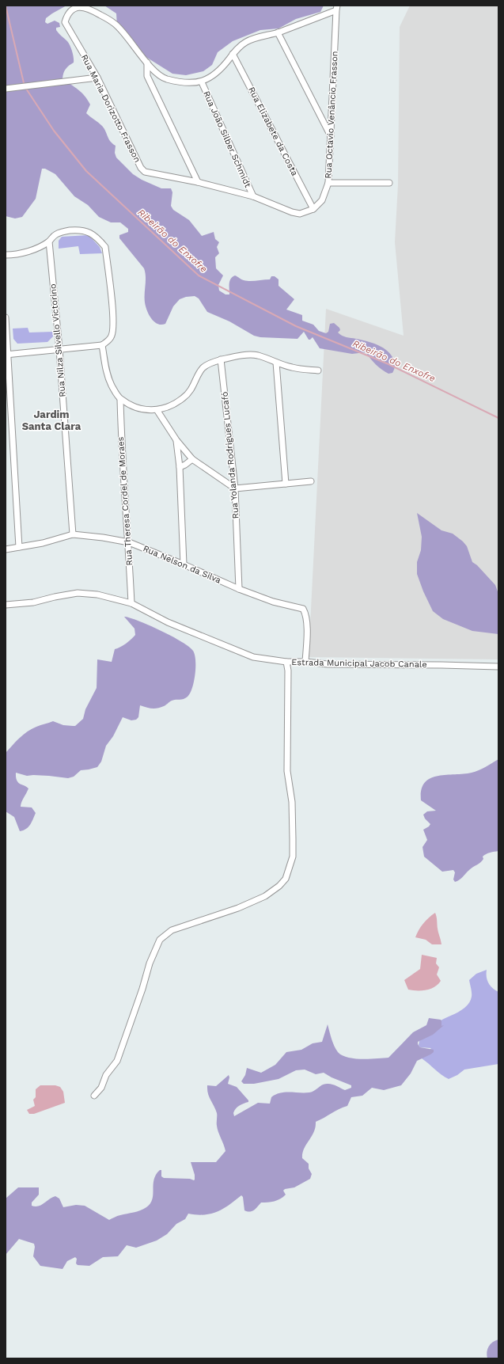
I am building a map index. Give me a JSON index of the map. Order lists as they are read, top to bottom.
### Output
{
  "streets": {
    "street": [
      "Rua Maria Dorizotto Frasson",
      "Rua Octavio Venâncio Frasson",
      "Rua Elizabete da Costa",
      "Rua João Silber Schmidt",
      "Rua Nilza Silvello Victorino",
      "Rua Yolanda Rodrigues Lucafó",
      "Rua Theresa Cordel de Moraes",
      "Rua Nelson da Silva",
      "Estrada Municipal Jacob Canale"
    ]
  },
  "crossings": [
    ["Rua Octavio Venâncio Frasson", "Rua Elizabete da Costa"],
    ["Rua Nilza Silvello Victorino", "Rua Nelson da Silva"],
    ["Rua Yolanda Rodrigues Lucafó", "Rua Nelson da Silva"],
    ["Rua Theresa Cordel de Moraes", "Rua Nelson da Silva"],
    ["Rua Theresa Cordel de Moraes", "Estrada Municipal Jacob Canale"],
    ["Rua Nelson da Silva", "Estrada Municipal Jacob Canale"]
  ],
  "districts": ["Jardim Santa Clara"],
  "water": ["Ribeirão do Enxofre"]
}
